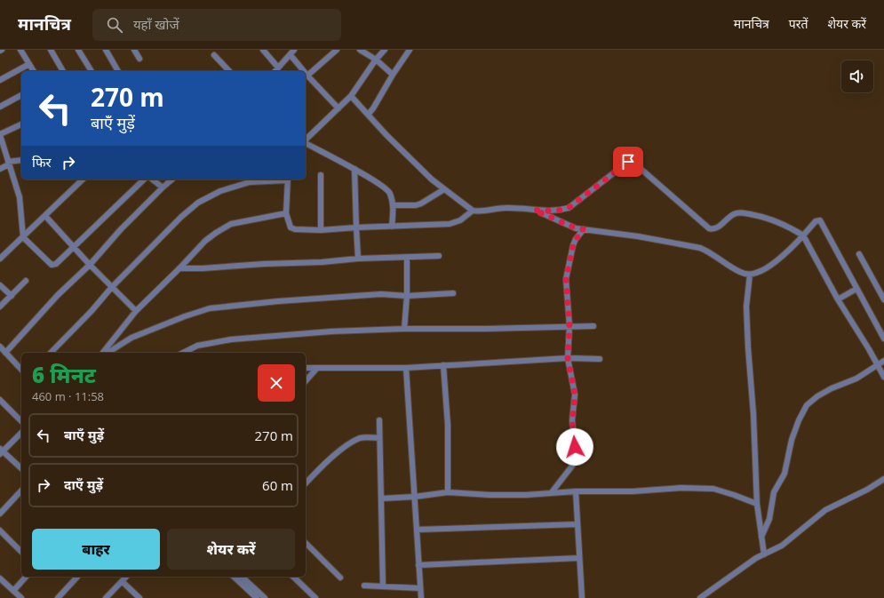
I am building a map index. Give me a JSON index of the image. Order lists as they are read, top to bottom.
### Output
{
  "page": {
    "header": "मानचित्र",
    "search": "यहाँ खोजें",
    "nav": ["मानचित्र", "परतें", "शेयर करें"],
    "turn": ["270 m", "बाएँ मुड़ें"],
    "then": "फिर",
    "heading": ["6 मिनट", "460 m · 11:58"],
    "list": [
      {
        "name": "बाएँ मुड़ें",
        "value": "270 m"
      },
      {
        "name": "दाएँ मुड़ें",
        "value": "60 m"
      }
    ],
    "buttons": ["बाहर", "शेयर करें"]
  }
}
